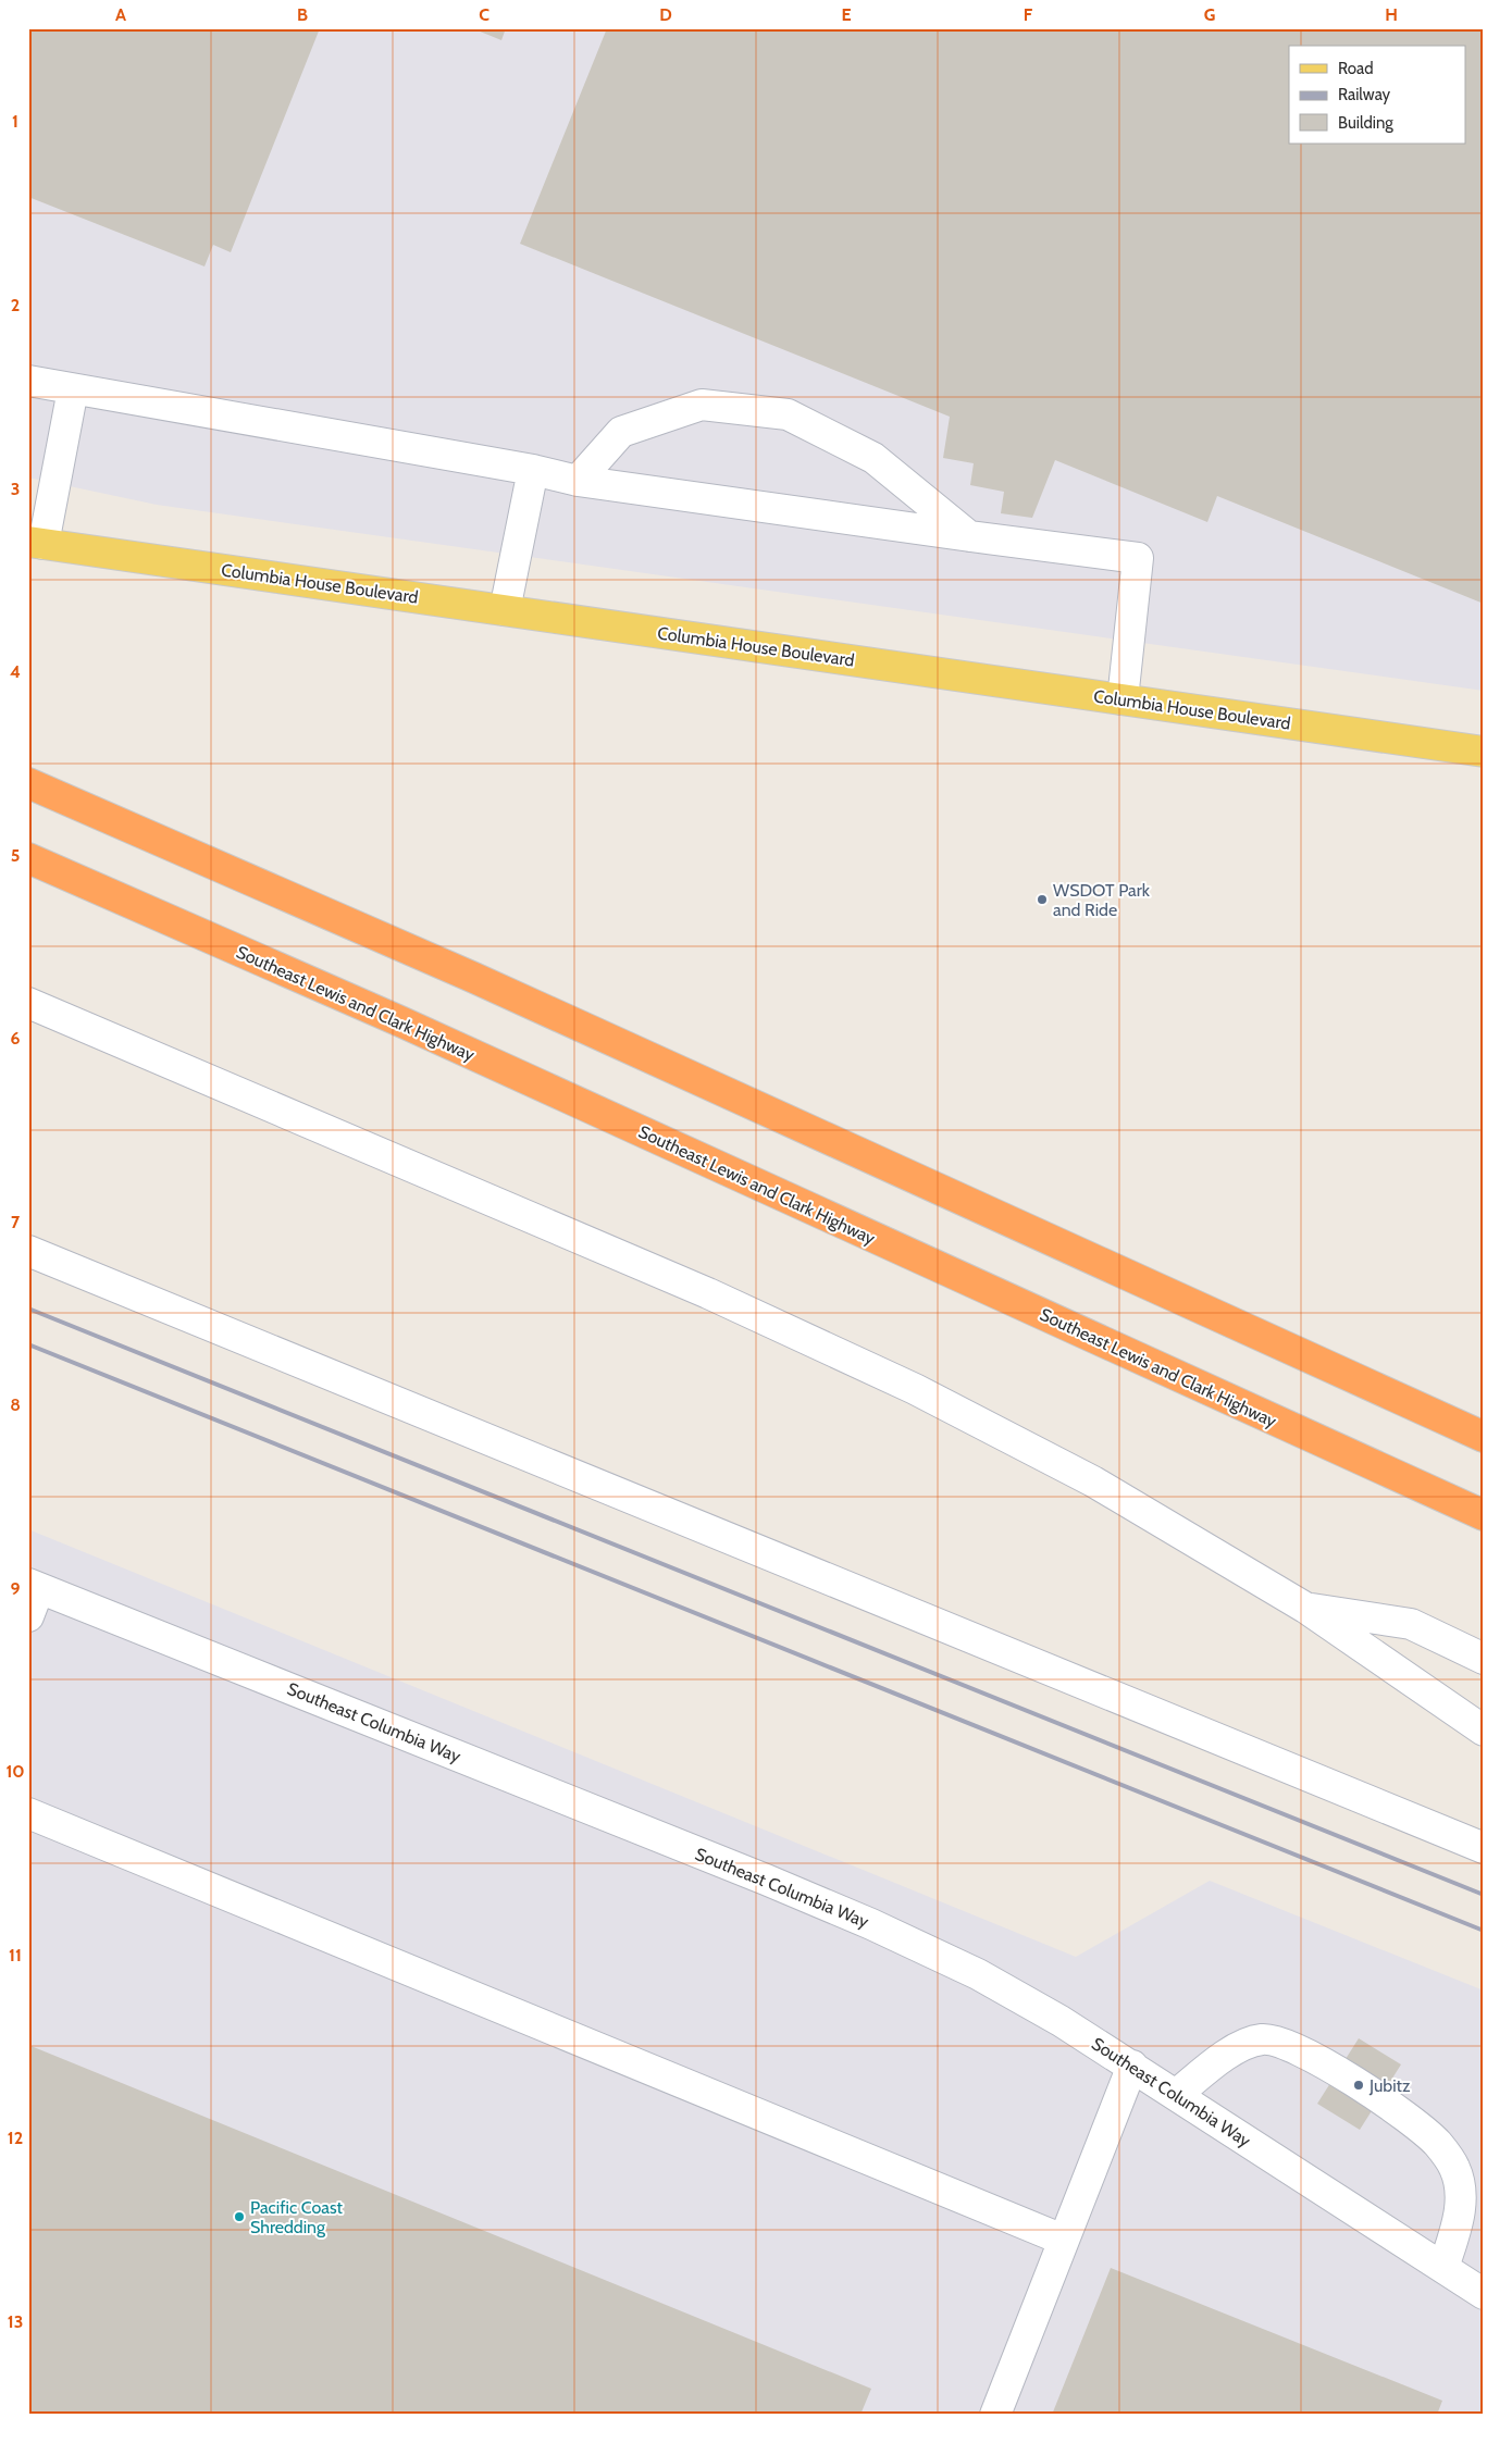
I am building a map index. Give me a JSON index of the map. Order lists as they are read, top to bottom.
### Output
{
  "streets": {
    "highway": ["Southeast Lewis and Clark Highway"],
    "main road": ["Columbia House Boulevard"],
    "street": ["Southeast Columbia Way"]
  },
  "places": ["WSDOT Park and Ride", "Jubitz", "Pacific Coast Shredding"],
  "legend": ["Road", "Railway", "Building"],
  "grid": {
    "columns": [
      "A",
      "B",
      "C",
      "D",
      "E",
      "F",
      "G",
      "H"
    ],
    "rows": [
      "1",
      "2",
      "3",
      "4",
      "5",
      "6",
      "7",
      "8",
      "9",
      "10",
      "11",
      "12",
      "13"
    ]
  }
}
